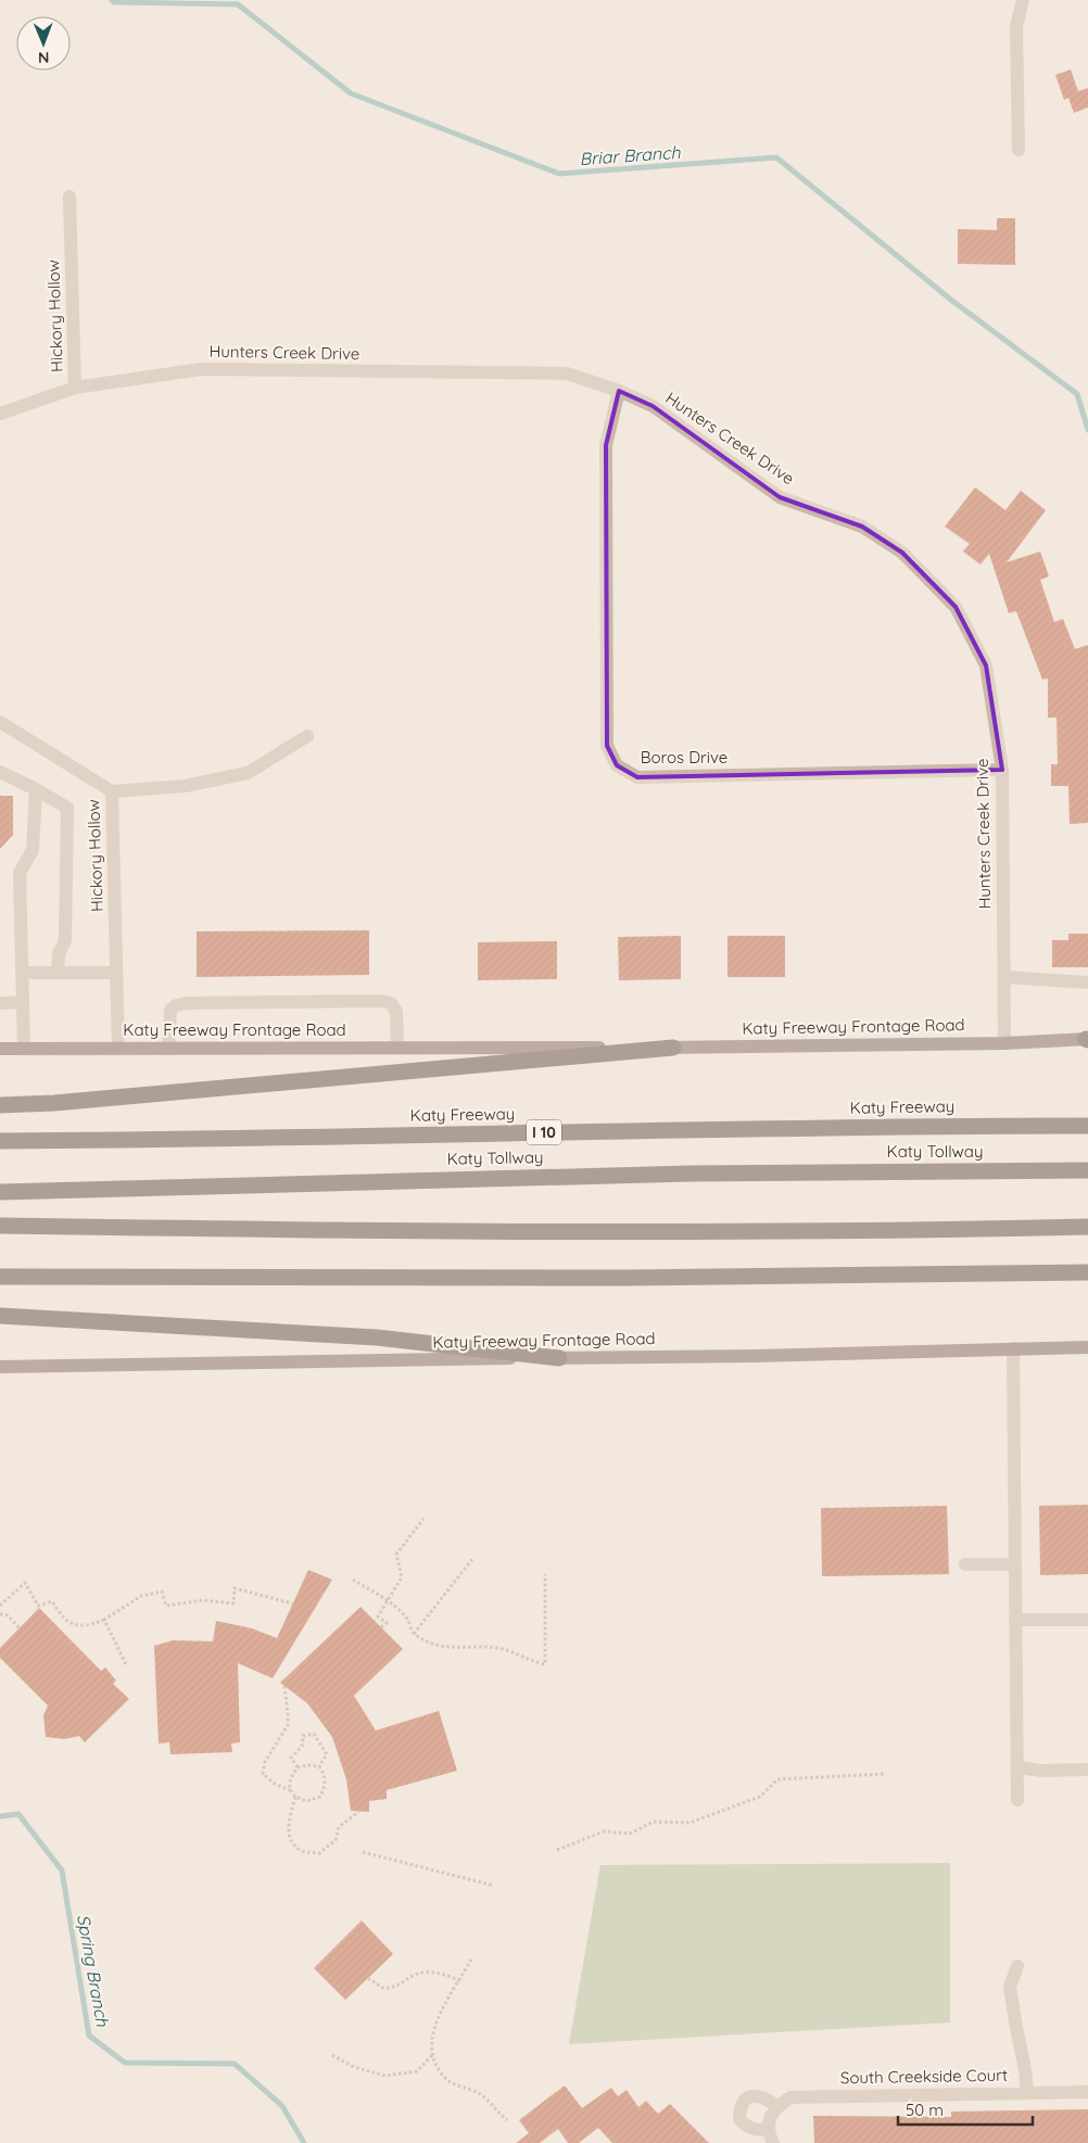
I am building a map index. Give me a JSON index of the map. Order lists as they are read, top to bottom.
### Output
{
  "streets": {
    "highway": ["Katy Freeway", "I 10", "Katy Tollway"],
    "main road": ["Katy Freeway Frontage Road"],
    "street": [
      "Hickory Hollow",
      "Hunters Creek Drive",
      "Boros Drive",
      "South Creekside Court"
    ]
  },
  "crossings": [
    ["Hickory Hollow", "Hunters Creek Drive"],
    ["Hickory Hollow", "Katy Freeway Frontage Road"],
    ["Hunters Creek Drive", "Boros Drive"],
    ["Hunters Creek Drive", "Katy Freeway Frontage Road"]
  ],
  "water": ["Briar Branch", "Spring Branch"],
  "scale_bar": "50 m",
  "north": "bottom"
}
